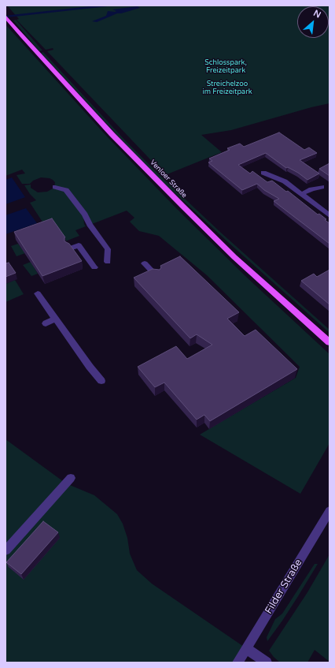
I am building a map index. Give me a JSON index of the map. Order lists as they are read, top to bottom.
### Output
{
  "streets": {
    "main road": ["Venloer Straße"],
    "street": ["Filder Straße"]
  },
  "parks": ["Schlosspark, Freizeitpark", "Streichelzoo im Freizeitpark"],
  "north": "top right"
}
